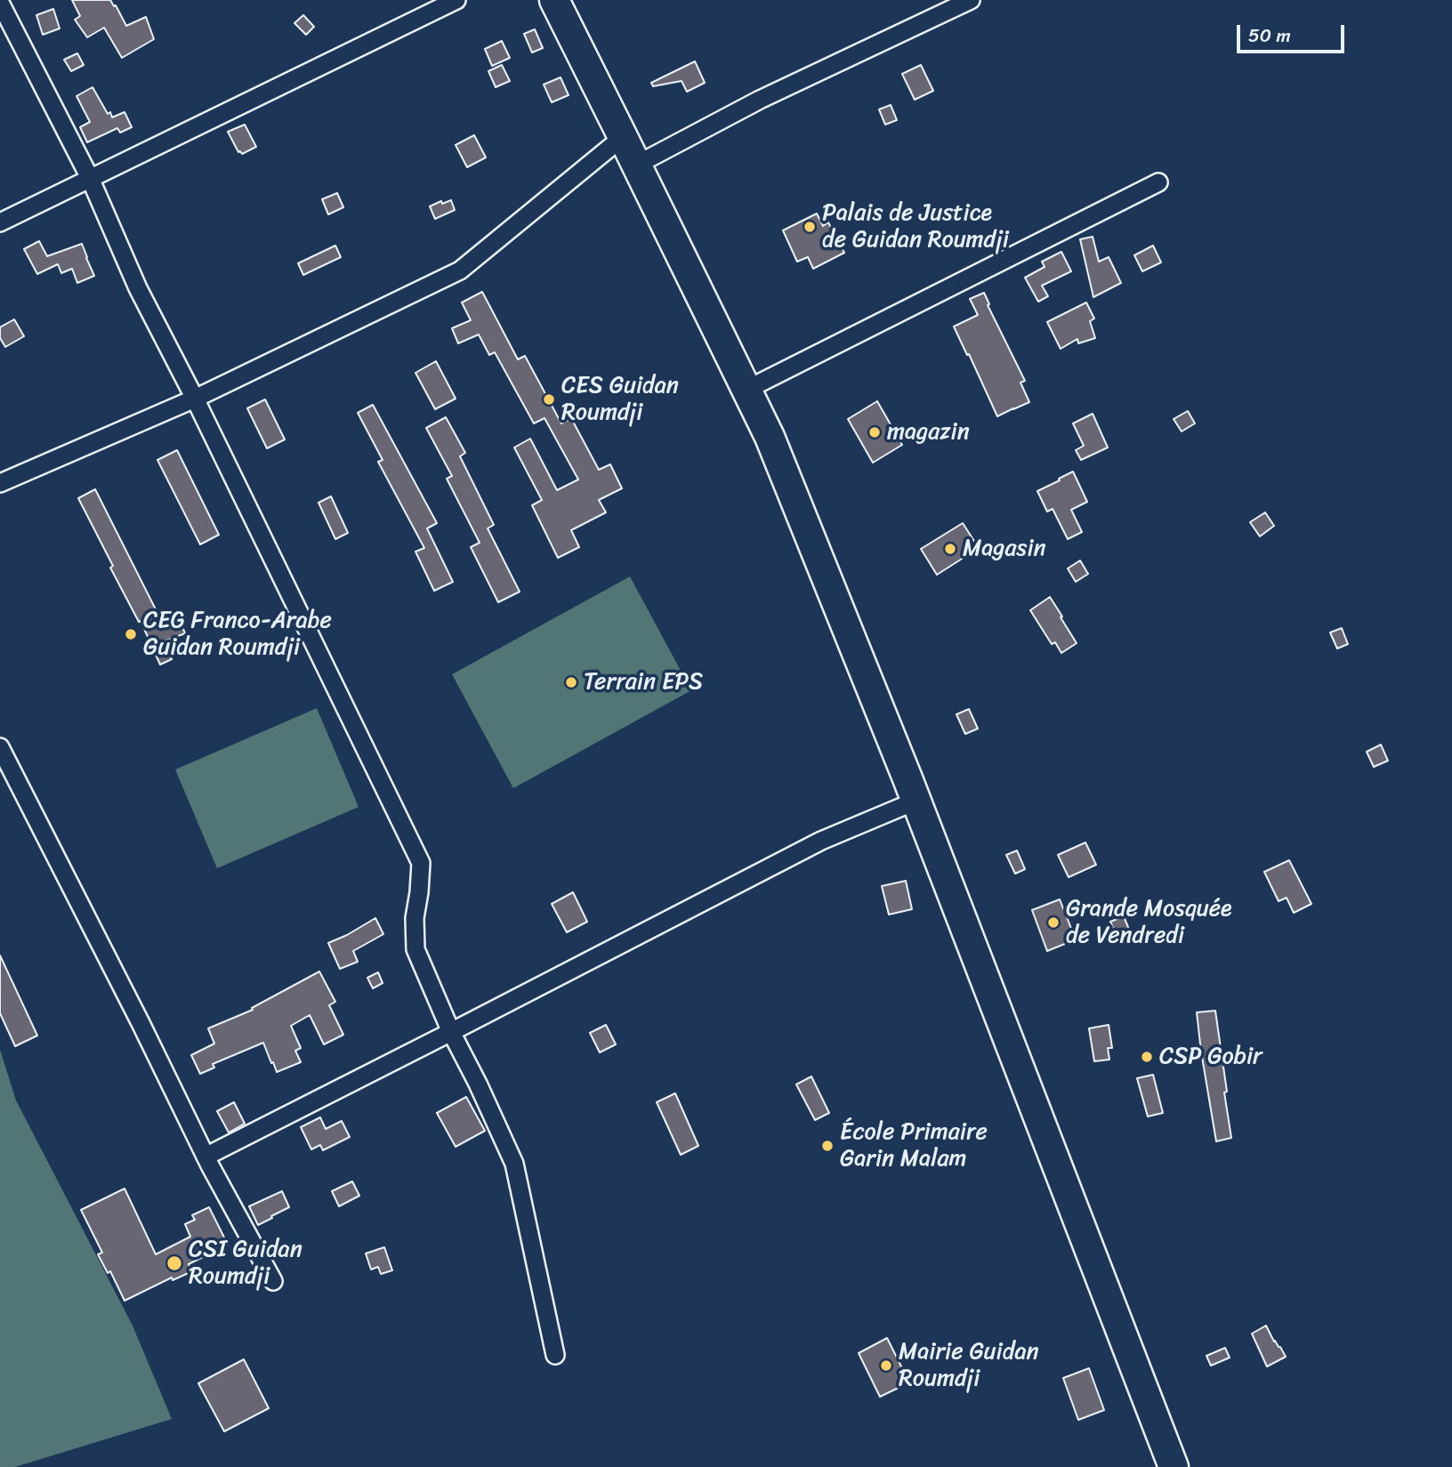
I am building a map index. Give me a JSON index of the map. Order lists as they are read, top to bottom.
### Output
{
  "places": [
    "Palais de Justice de Guidan Roumdji",
    "CES Guidan Roumdji",
    "magazin",
    "Magasin",
    "CEG Franco-Arabe Guidan Roumdji",
    "Terrain EPS",
    "Grande Mosquée de Vendredi",
    "CSP Gobir",
    "École Primaire Garin Malam",
    "CSI Guidan Roumdji",
    "Mairie Guidan Roumdji"
  ],
  "scale_bar": "50 m"
}
